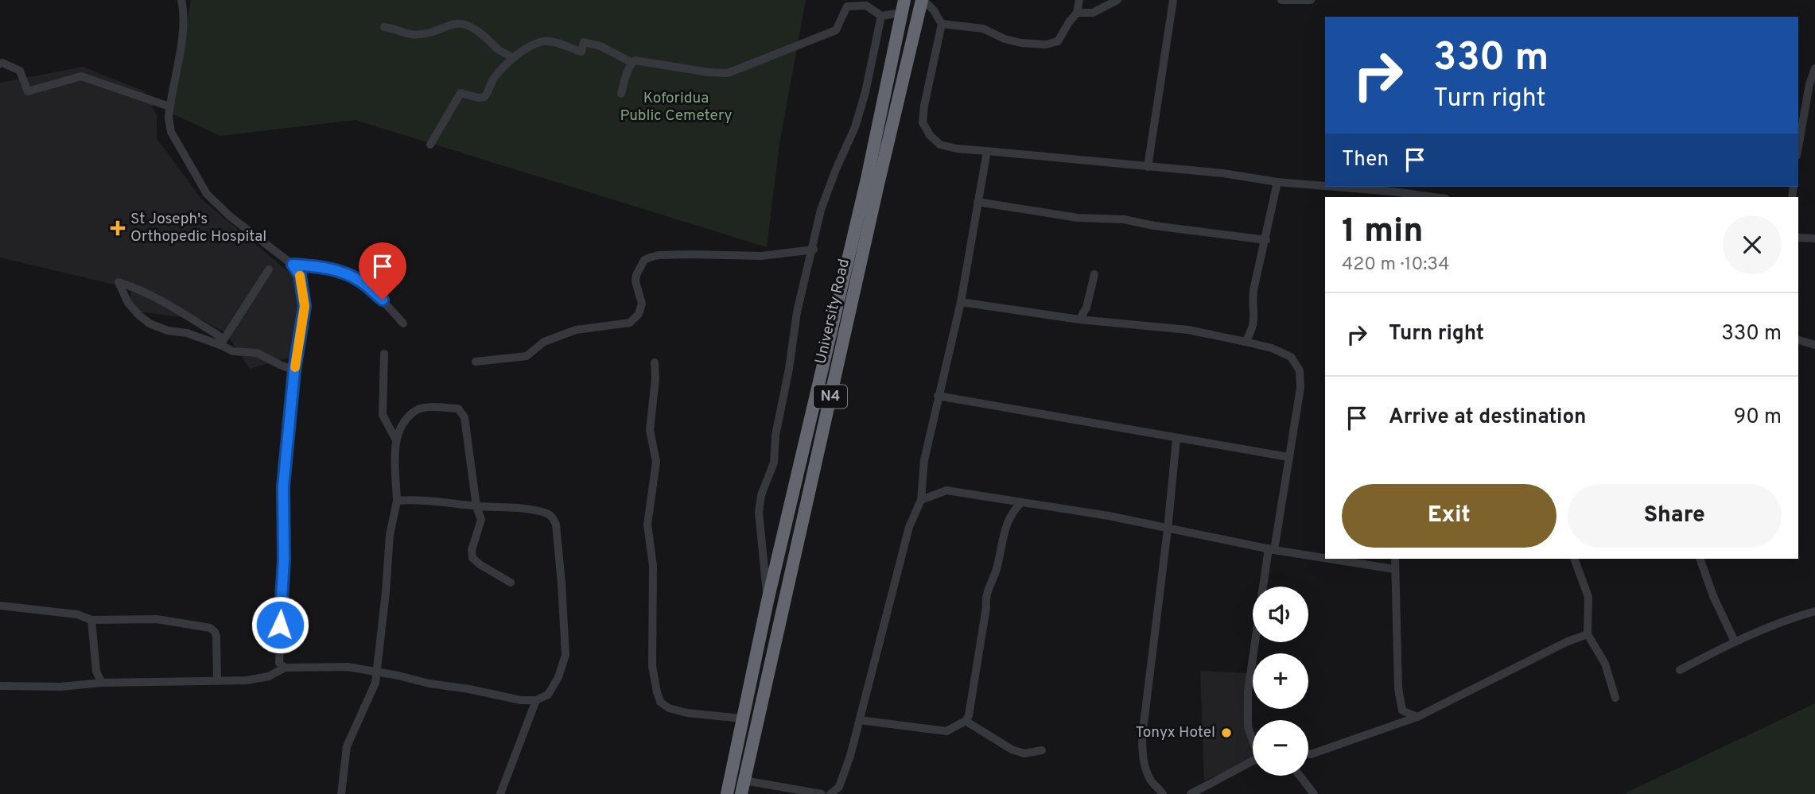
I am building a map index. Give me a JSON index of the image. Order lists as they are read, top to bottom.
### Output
{
  "streets": {
    "highway": ["University Road", "N4"]
  },
  "parks": ["Koforidua Public Cemetery"],
  "places": {
    "health": ["St Joseph's Orthopedic Hospital"],
    "other": ["Tonyx Hotel"]
  },
  "page": {
    "turn": ["330 m", "Turn right"],
    "then": "Then",
    "heading": ["1 min", "420 m · 10:34"],
    "list": [
      {
        "name": "Turn right",
        "value": "330 m"
      },
      {
        "name": "Arrive at destination",
        "value": "90 m"
      }
    ],
    "buttons": ["Exit", "Share"],
    "map_buttons": ["+", "−"]
  }
}
